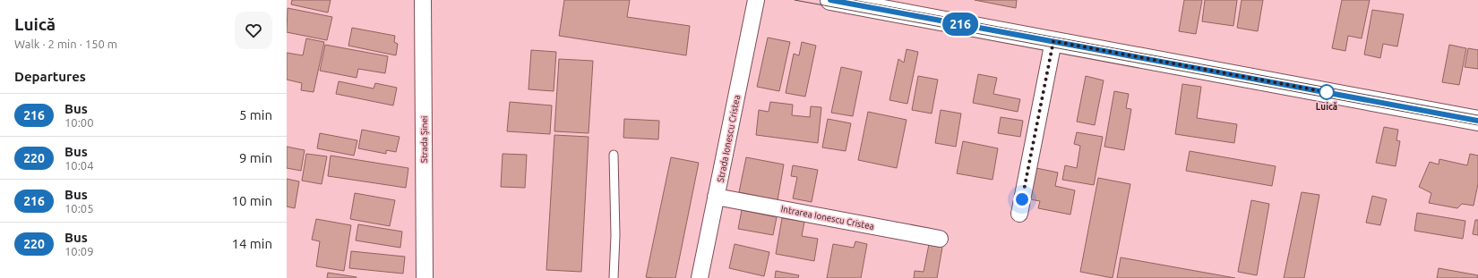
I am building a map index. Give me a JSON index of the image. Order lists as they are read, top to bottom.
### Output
{
  "streets": {
    "street": ["Strada Ionescu Cristea", "Strada Șinei", "Intrarea Ionescu Cristea"]
  },
  "crossings": [
    ["Strada Ionescu Cristea", "Intrarea Ionescu Cristea"]
  ],
  "places": ["Luică"],
  "lines": ["bus line 216"],
  "page": {
    "heading": [
      ["Luică", "Walk · 2 min · 150 m"],
      "Departures"
    ],
    "on_map": "216",
    "list": [
      {
        "mark": "216",
        "name": "Bus",
        "note": "10:00",
        "value": "5 min"
      },
      {
        "mark": "220",
        "name": "Bus",
        "note": "10:04",
        "value": "9 min"
      },
      {
        "mark": "216",
        "name": "Bus",
        "note": "10:05",
        "value": "10 min"
      },
      {
        "mark": "220",
        "name": "Bus",
        "note": "10:09",
        "value": "14 min"
      }
    ]
  }
}
